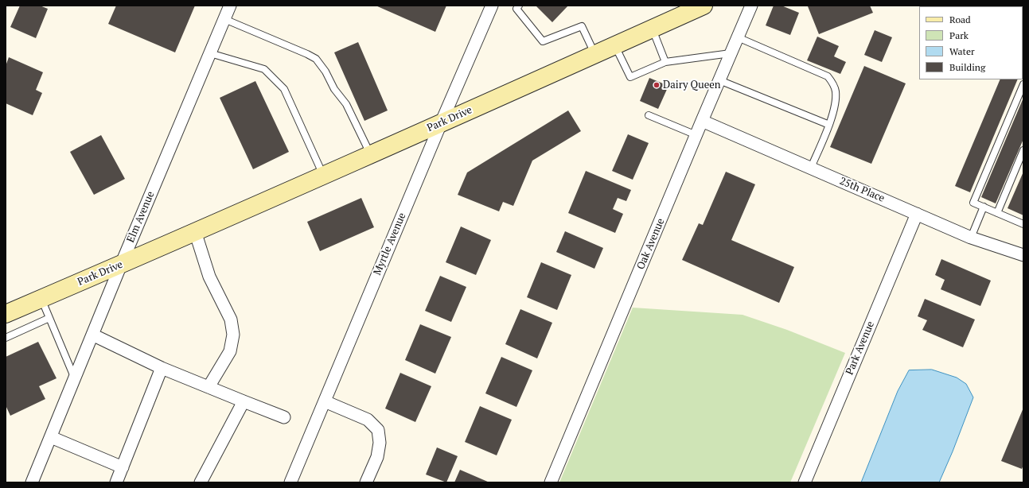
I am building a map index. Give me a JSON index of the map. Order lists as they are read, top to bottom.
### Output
{
  "streets": {
    "street": [
      "Park Drive",
      "25th Place",
      "Elm Avenue",
      "Myrtle Avenue",
      "Oak Avenue",
      "Park Avenue"
    ]
  },
  "crossings": [
    ["Park Drive", "Elm Avenue"],
    ["Park Drive", "Myrtle Avenue"],
    ["25th Place", "Oak Avenue"],
    ["25th Place", "Park Avenue"]
  ],
  "places": ["Dairy Queen"],
  "legend": [
    "Road",
    "Park",
    "Water",
    "Building"
  ]
}
